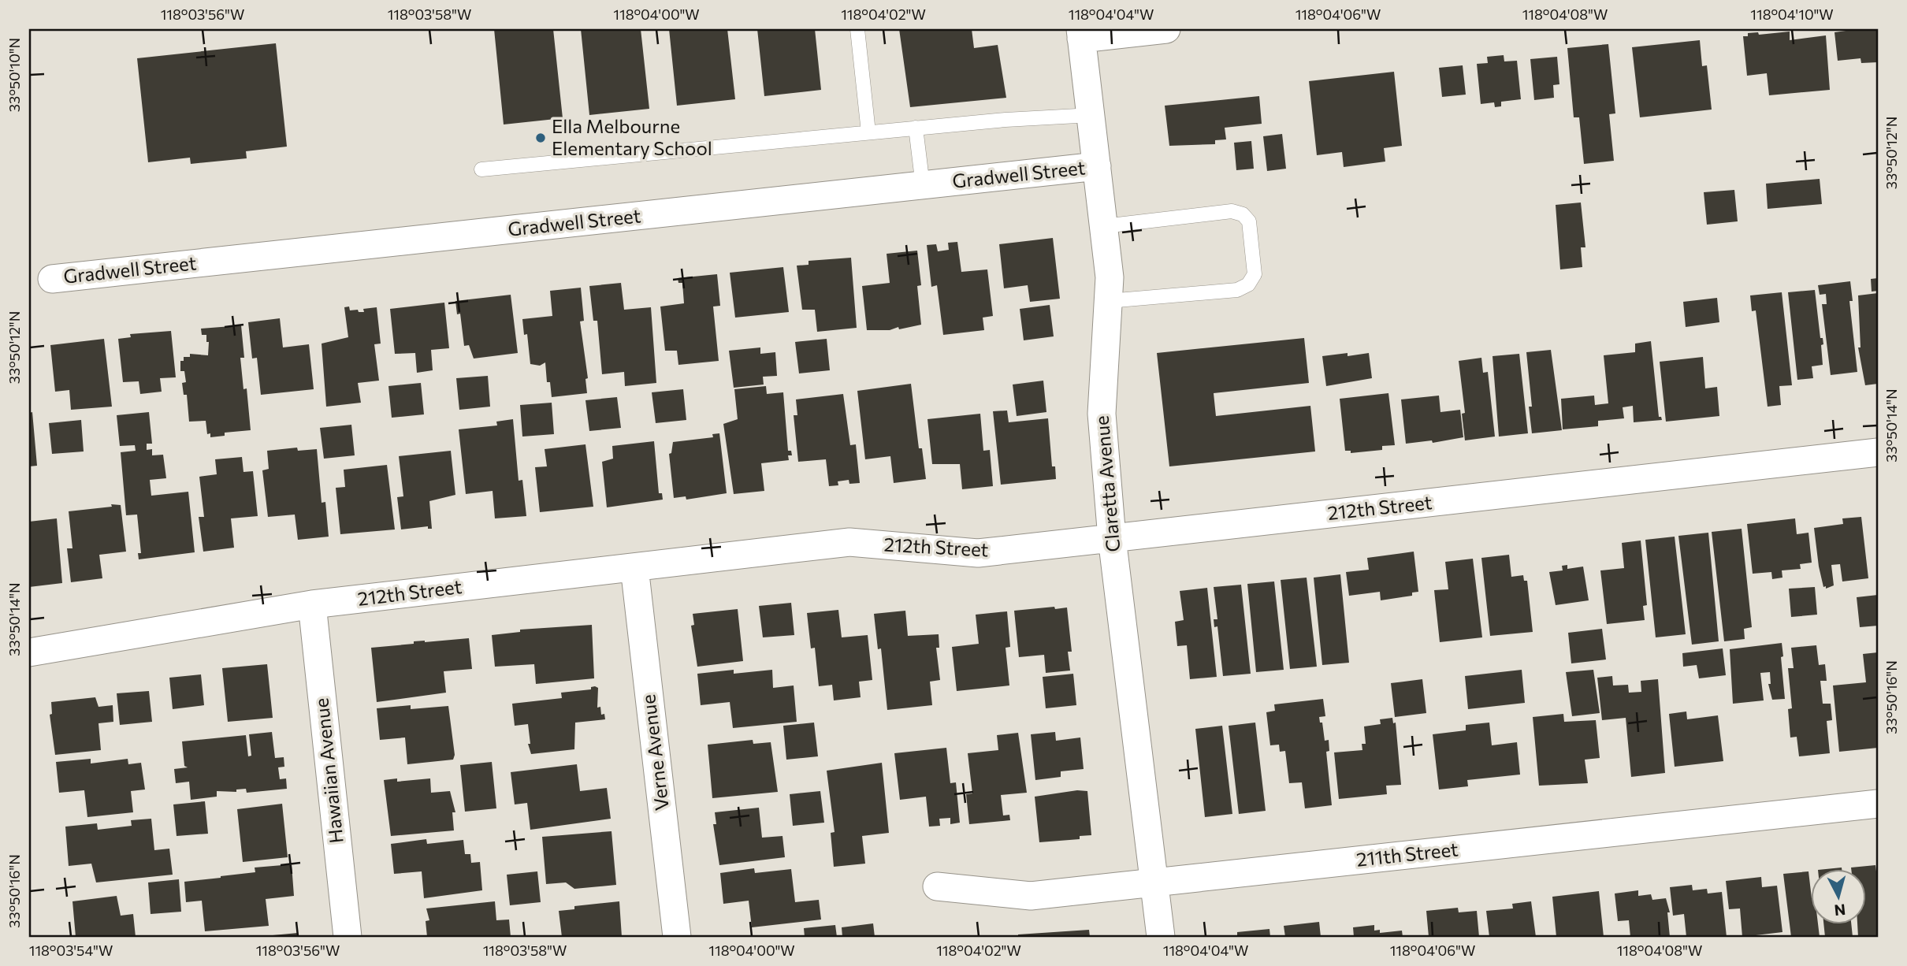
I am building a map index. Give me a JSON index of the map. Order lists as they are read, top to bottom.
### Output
{
  "streets": {
    "street": [
      "Gradwell Street",
      "Claretta Avenue",
      "212th Street",
      "Verne Avenue",
      "Hawaiian Avenue",
      "211th Street"
    ]
  },
  "crossings": [
    ["Gradwell Street", "Claretta Avenue"],
    ["Claretta Avenue", "212th Street"],
    ["Claretta Avenue", "211th Street"],
    ["212th Street", "Verne Avenue"],
    ["212th Street", "Hawaiian Avenue"]
  ],
  "places": ["Ella Melbourne Elementary School"],
  "north": "bottom",
  "coordinates": [
    "118°03'56\"W",
    "118°03'58\"W",
    "118°04'00\"W",
    "118°04'02\"W",
    "118°04'04\"W",
    "118°04'06\"W",
    "118°04'08\"W",
    "118°04'10\"W",
    "33°50'10\"N",
    "33°50'12\"N",
    "33°50'14\"N",
    "33°50'16\"N",
    "118°03'54\"W"
  ]
}
